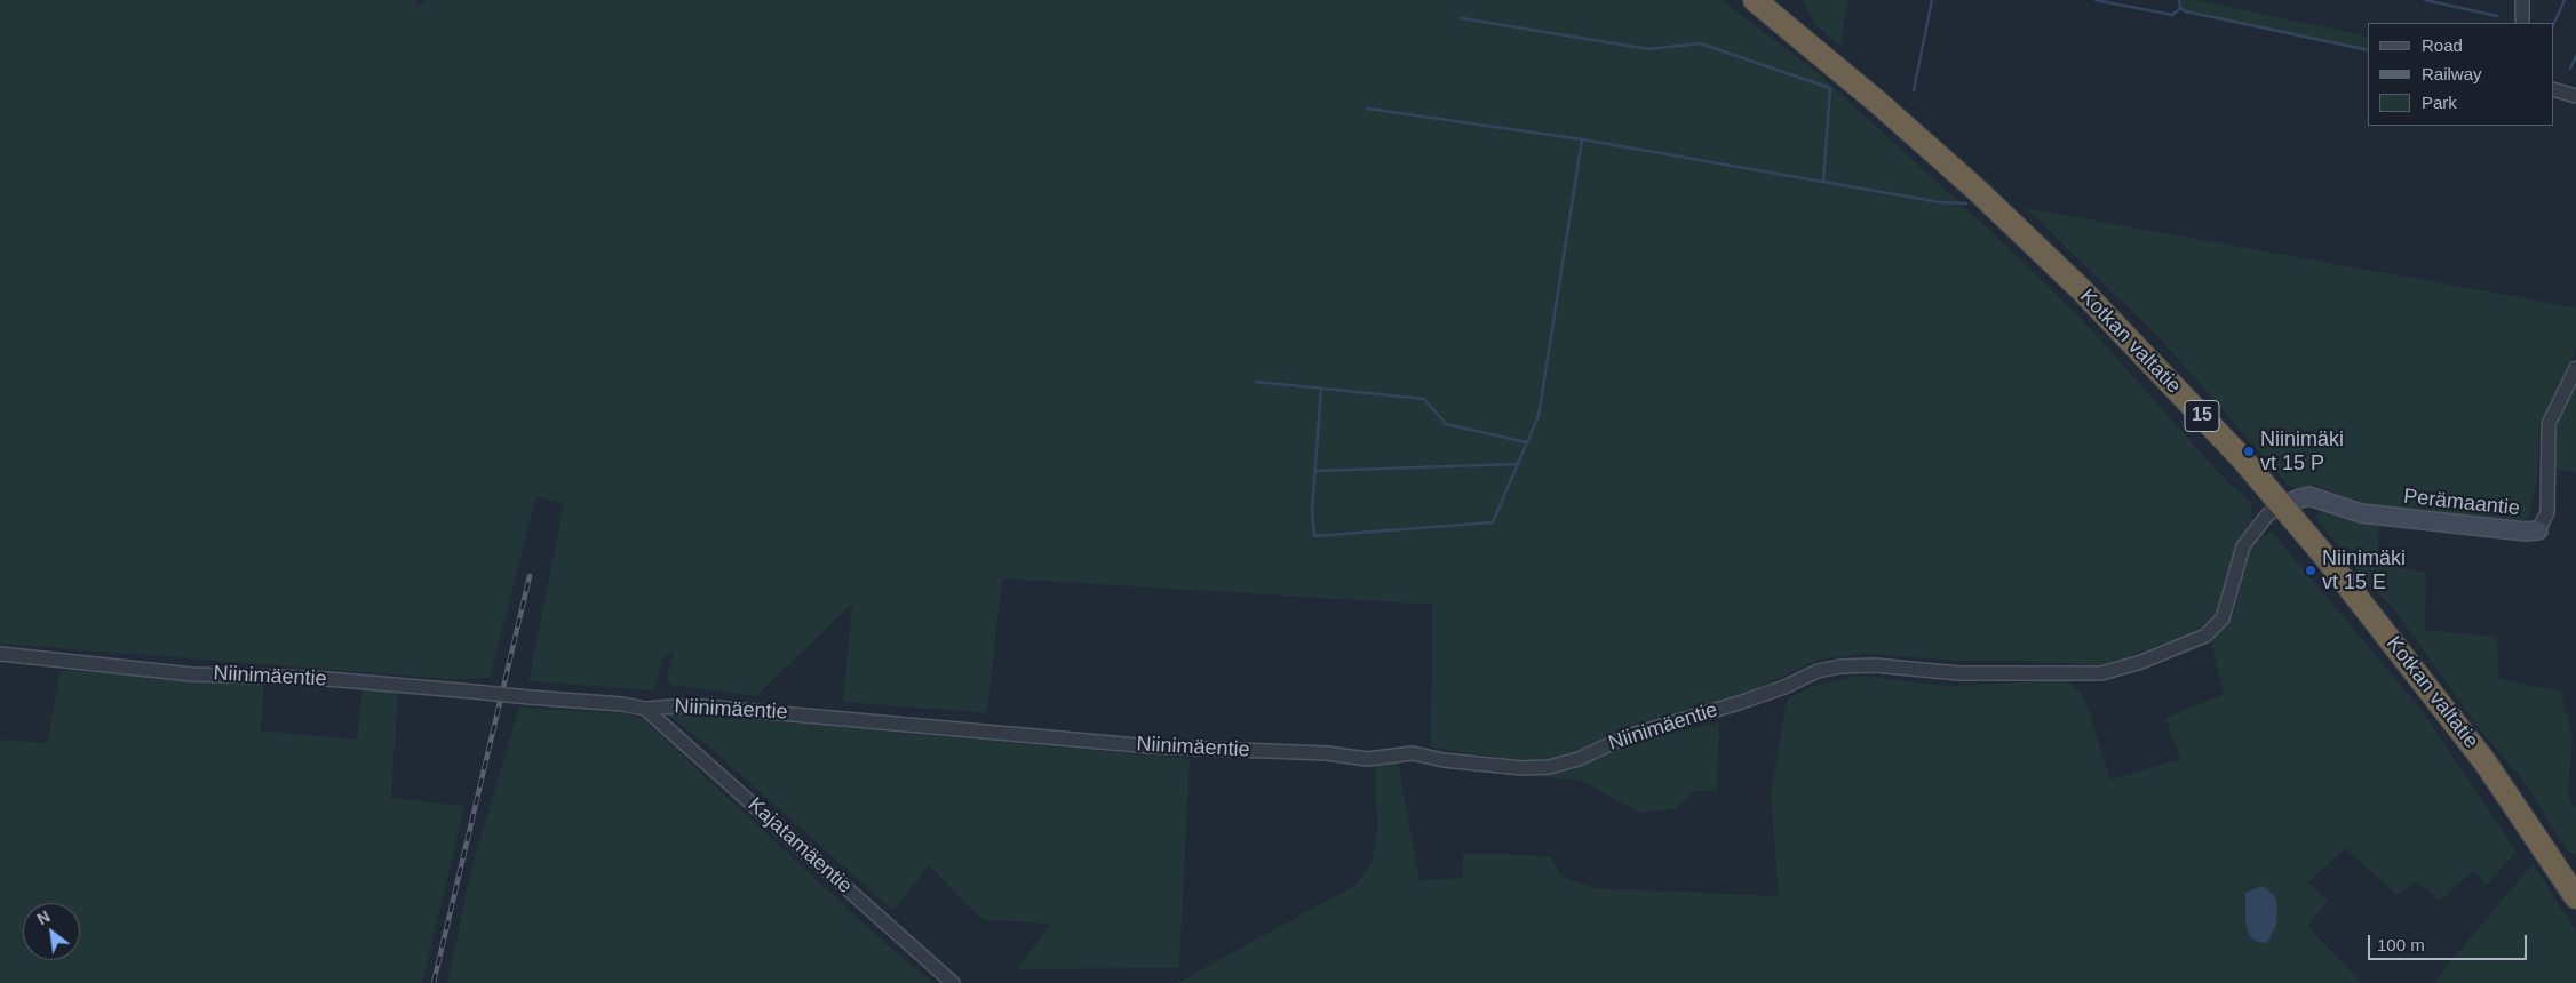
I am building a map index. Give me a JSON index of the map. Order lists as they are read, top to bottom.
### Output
{
  "streets": {
    "highway": ["Kotkan valtatie", "15"],
    "street": ["Perämaantie", "Niinimäentie", "Kajatamäentie"]
  },
  "crossings": [
    ["Kotkan valtatie", "Perämaantie"],
    ["Kotkan valtatie", "Niinimäentie"],
    ["Perämaantie", "Niinimäentie"],
    ["Niinimäentie", "Kajatamäentie"]
  ],
  "places": ["Niinimäki vt 15 P", "Niinimäki vt 15 E"],
  "legend": ["Road", "Railway", "Park"],
  "scale_bar": "100 m",
  "north": "top left"
}
